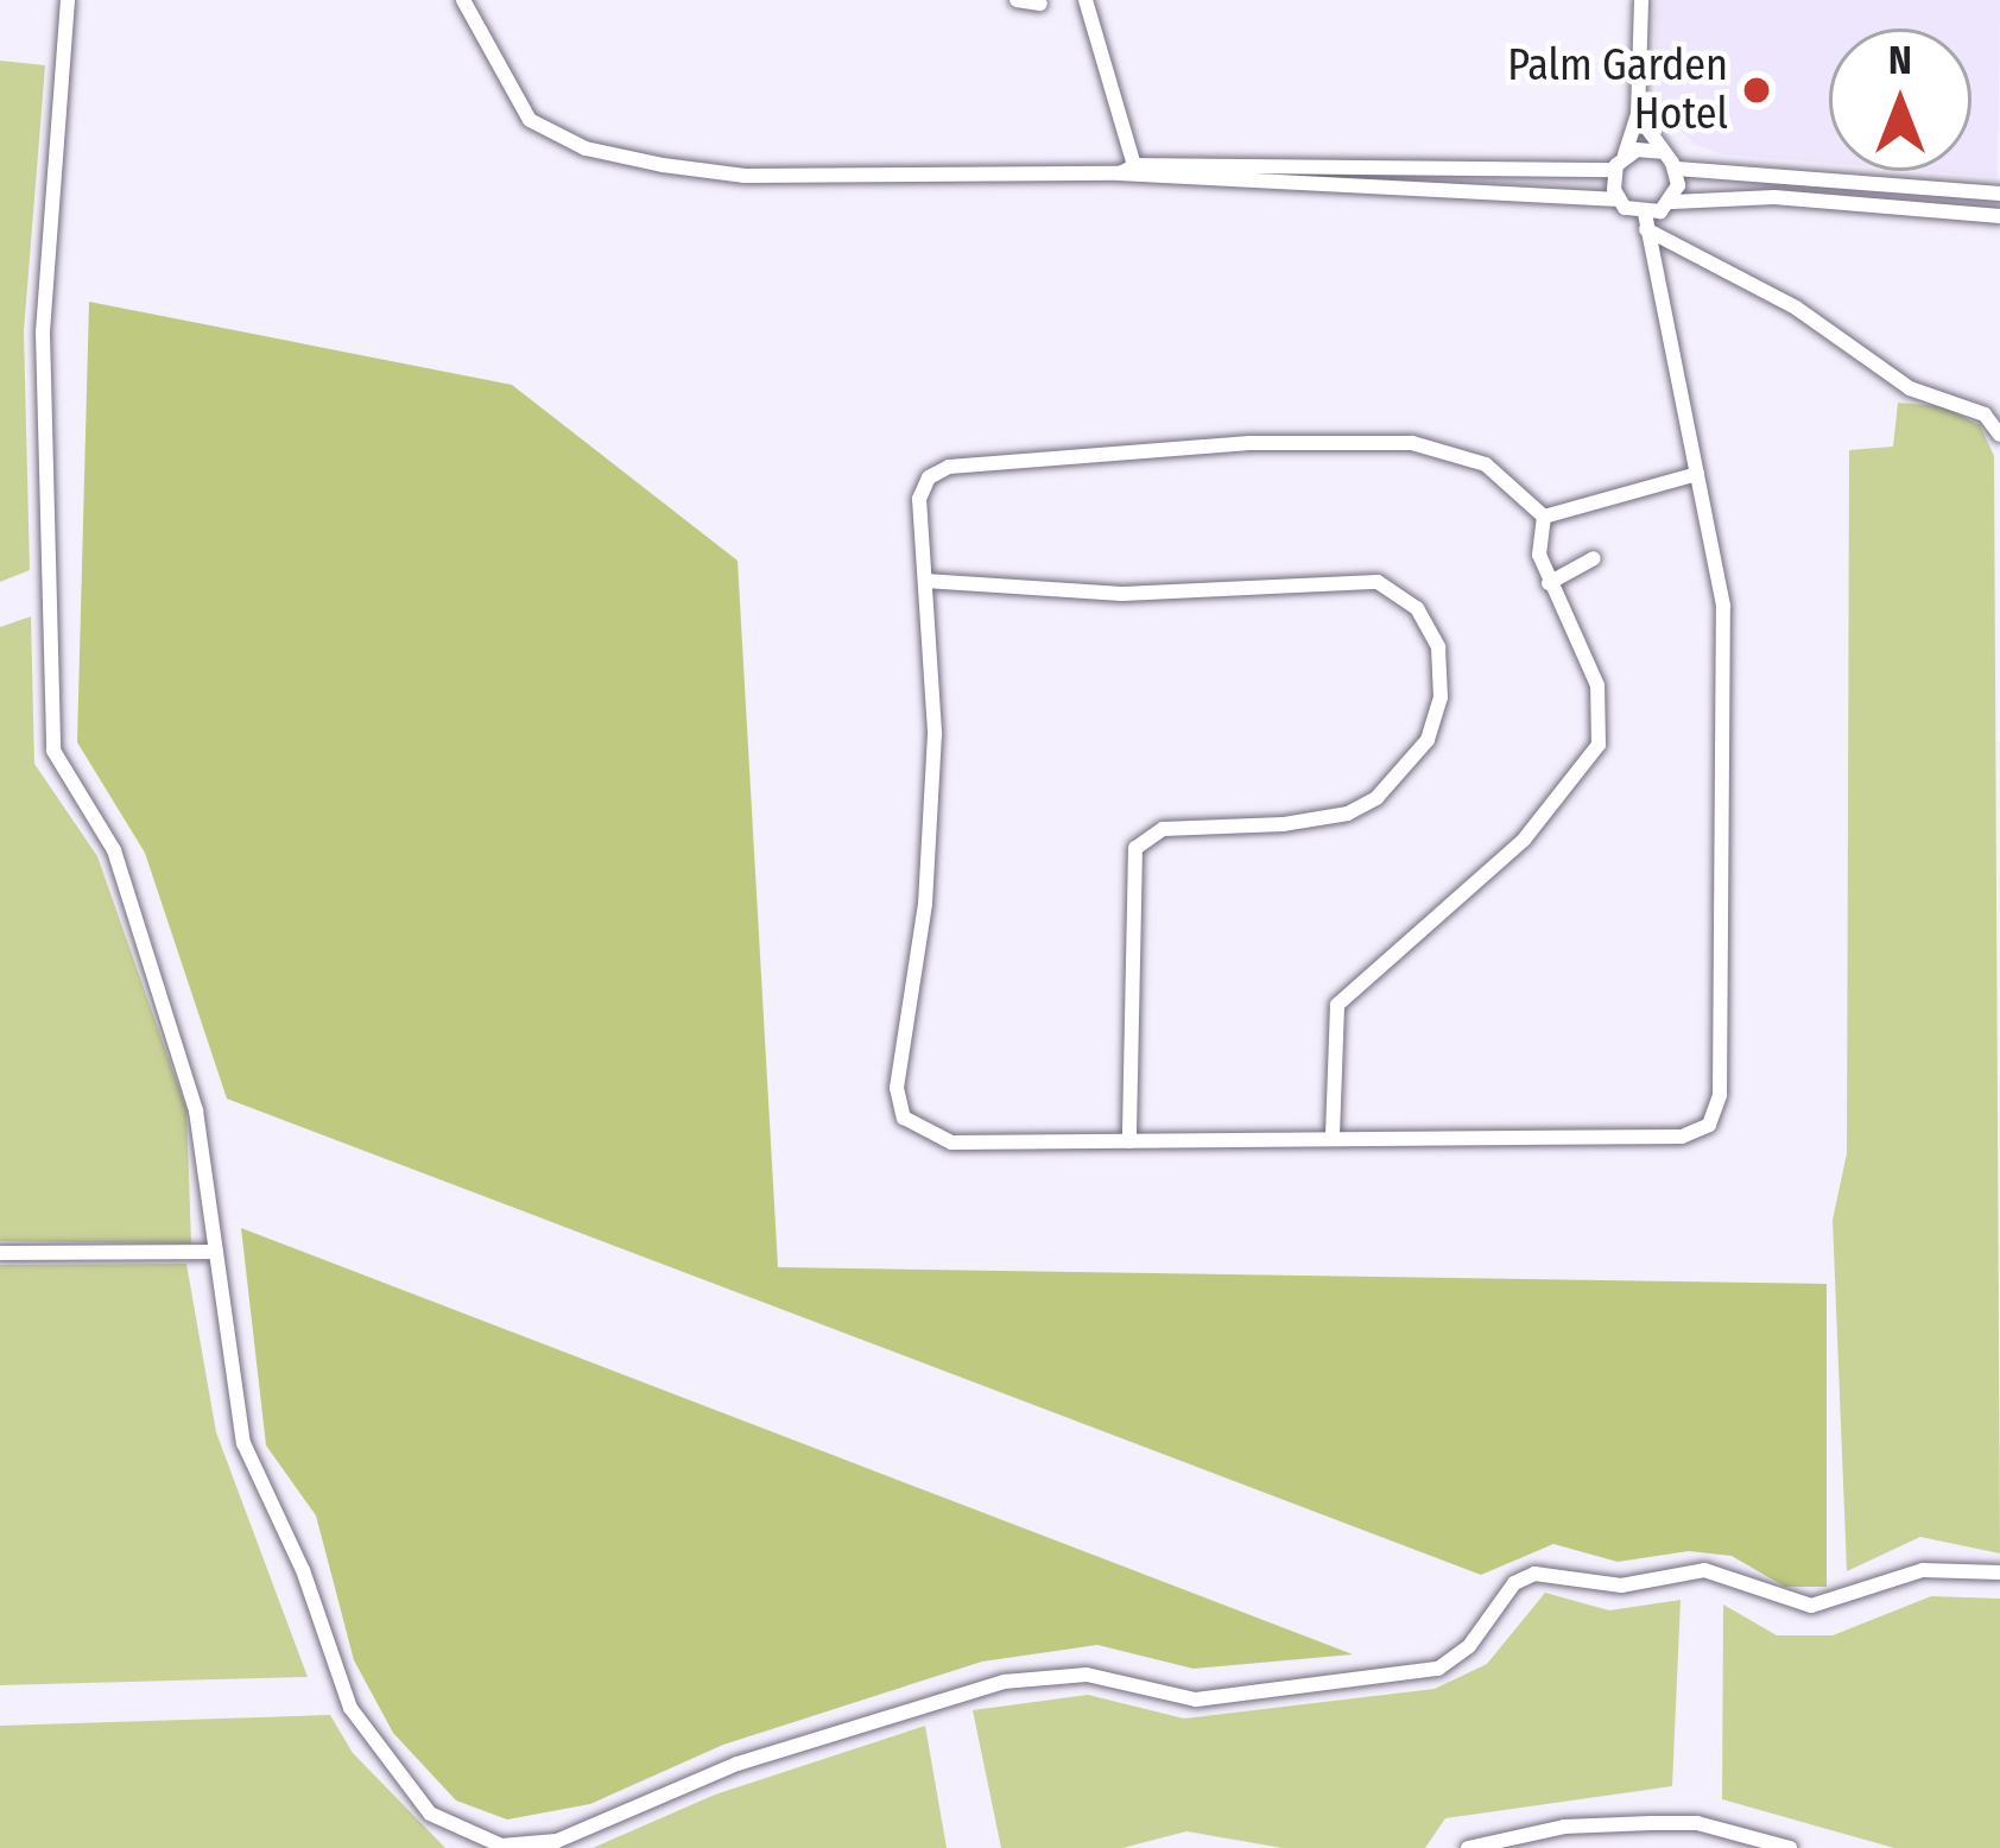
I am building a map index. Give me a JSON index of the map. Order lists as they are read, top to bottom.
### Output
{
  "places": ["Palm Garden Hotel"],
  "north": "top"
}
